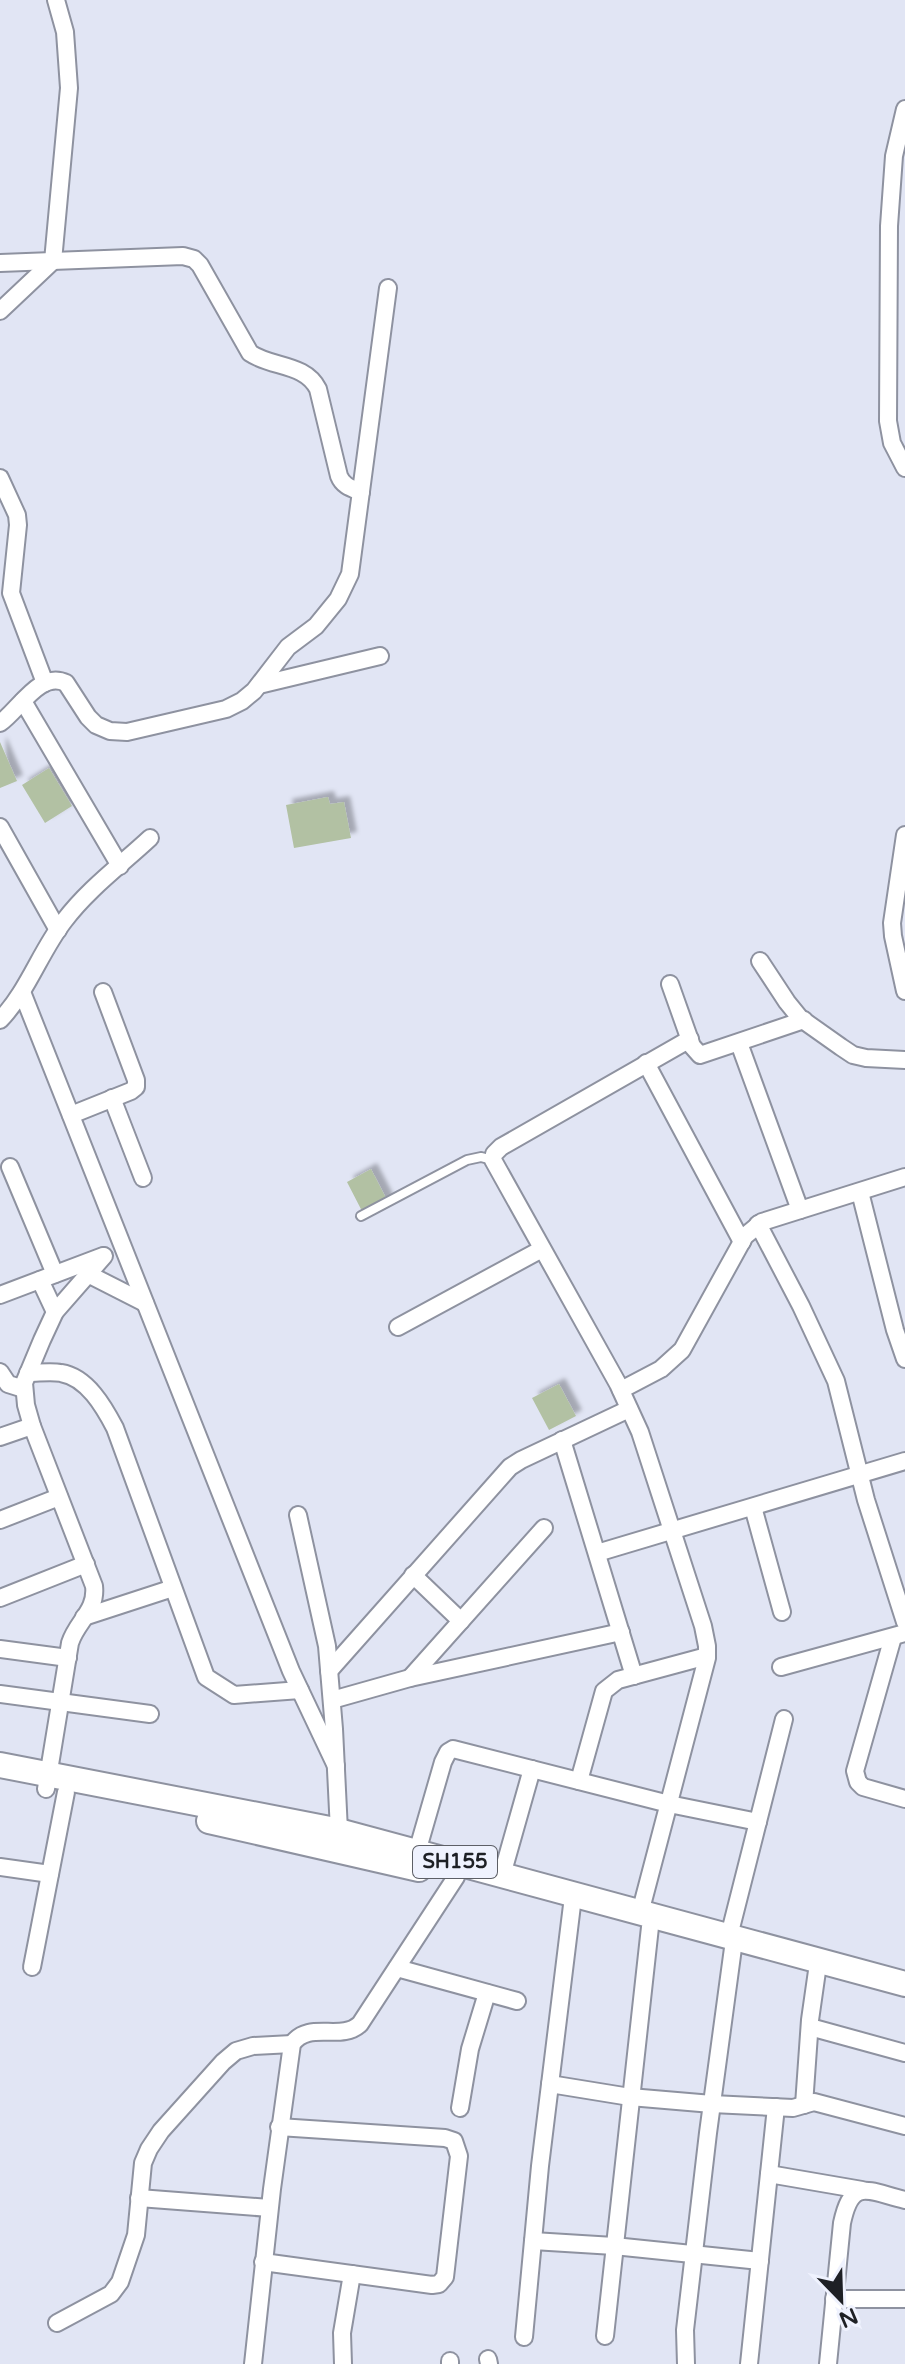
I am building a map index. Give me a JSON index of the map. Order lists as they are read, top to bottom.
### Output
{
  "streets": {
    "main road": ["SH155"]
  },
  "north": "bottom right"
}
